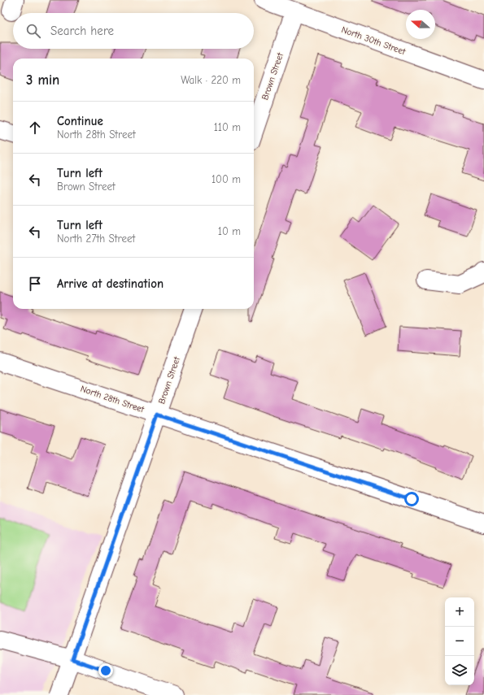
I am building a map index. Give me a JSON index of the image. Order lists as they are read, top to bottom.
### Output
{
  "streets": {
    "street": ["North 30th Street", "Brown Street", "North 28th Street"]
  },
  "crossings": [
    ["North 30th Street", "Brown Street"],
    ["Brown Street", "North 28th Street"]
  ],
  "north": "left",
  "page": {
    "search": "Search here",
    "heading": ["3 min", "Walk · 220 m"],
    "list": [
      ["Continue", "North 28th Street", "110 m"],
      ["Turn left", "Brown Street", "100 m"],
      ["Turn left", "North 27th Street", "10 m"],
      "Arrive at destination"
    ],
    "map_buttons": ["+", "−"]
  }
}
